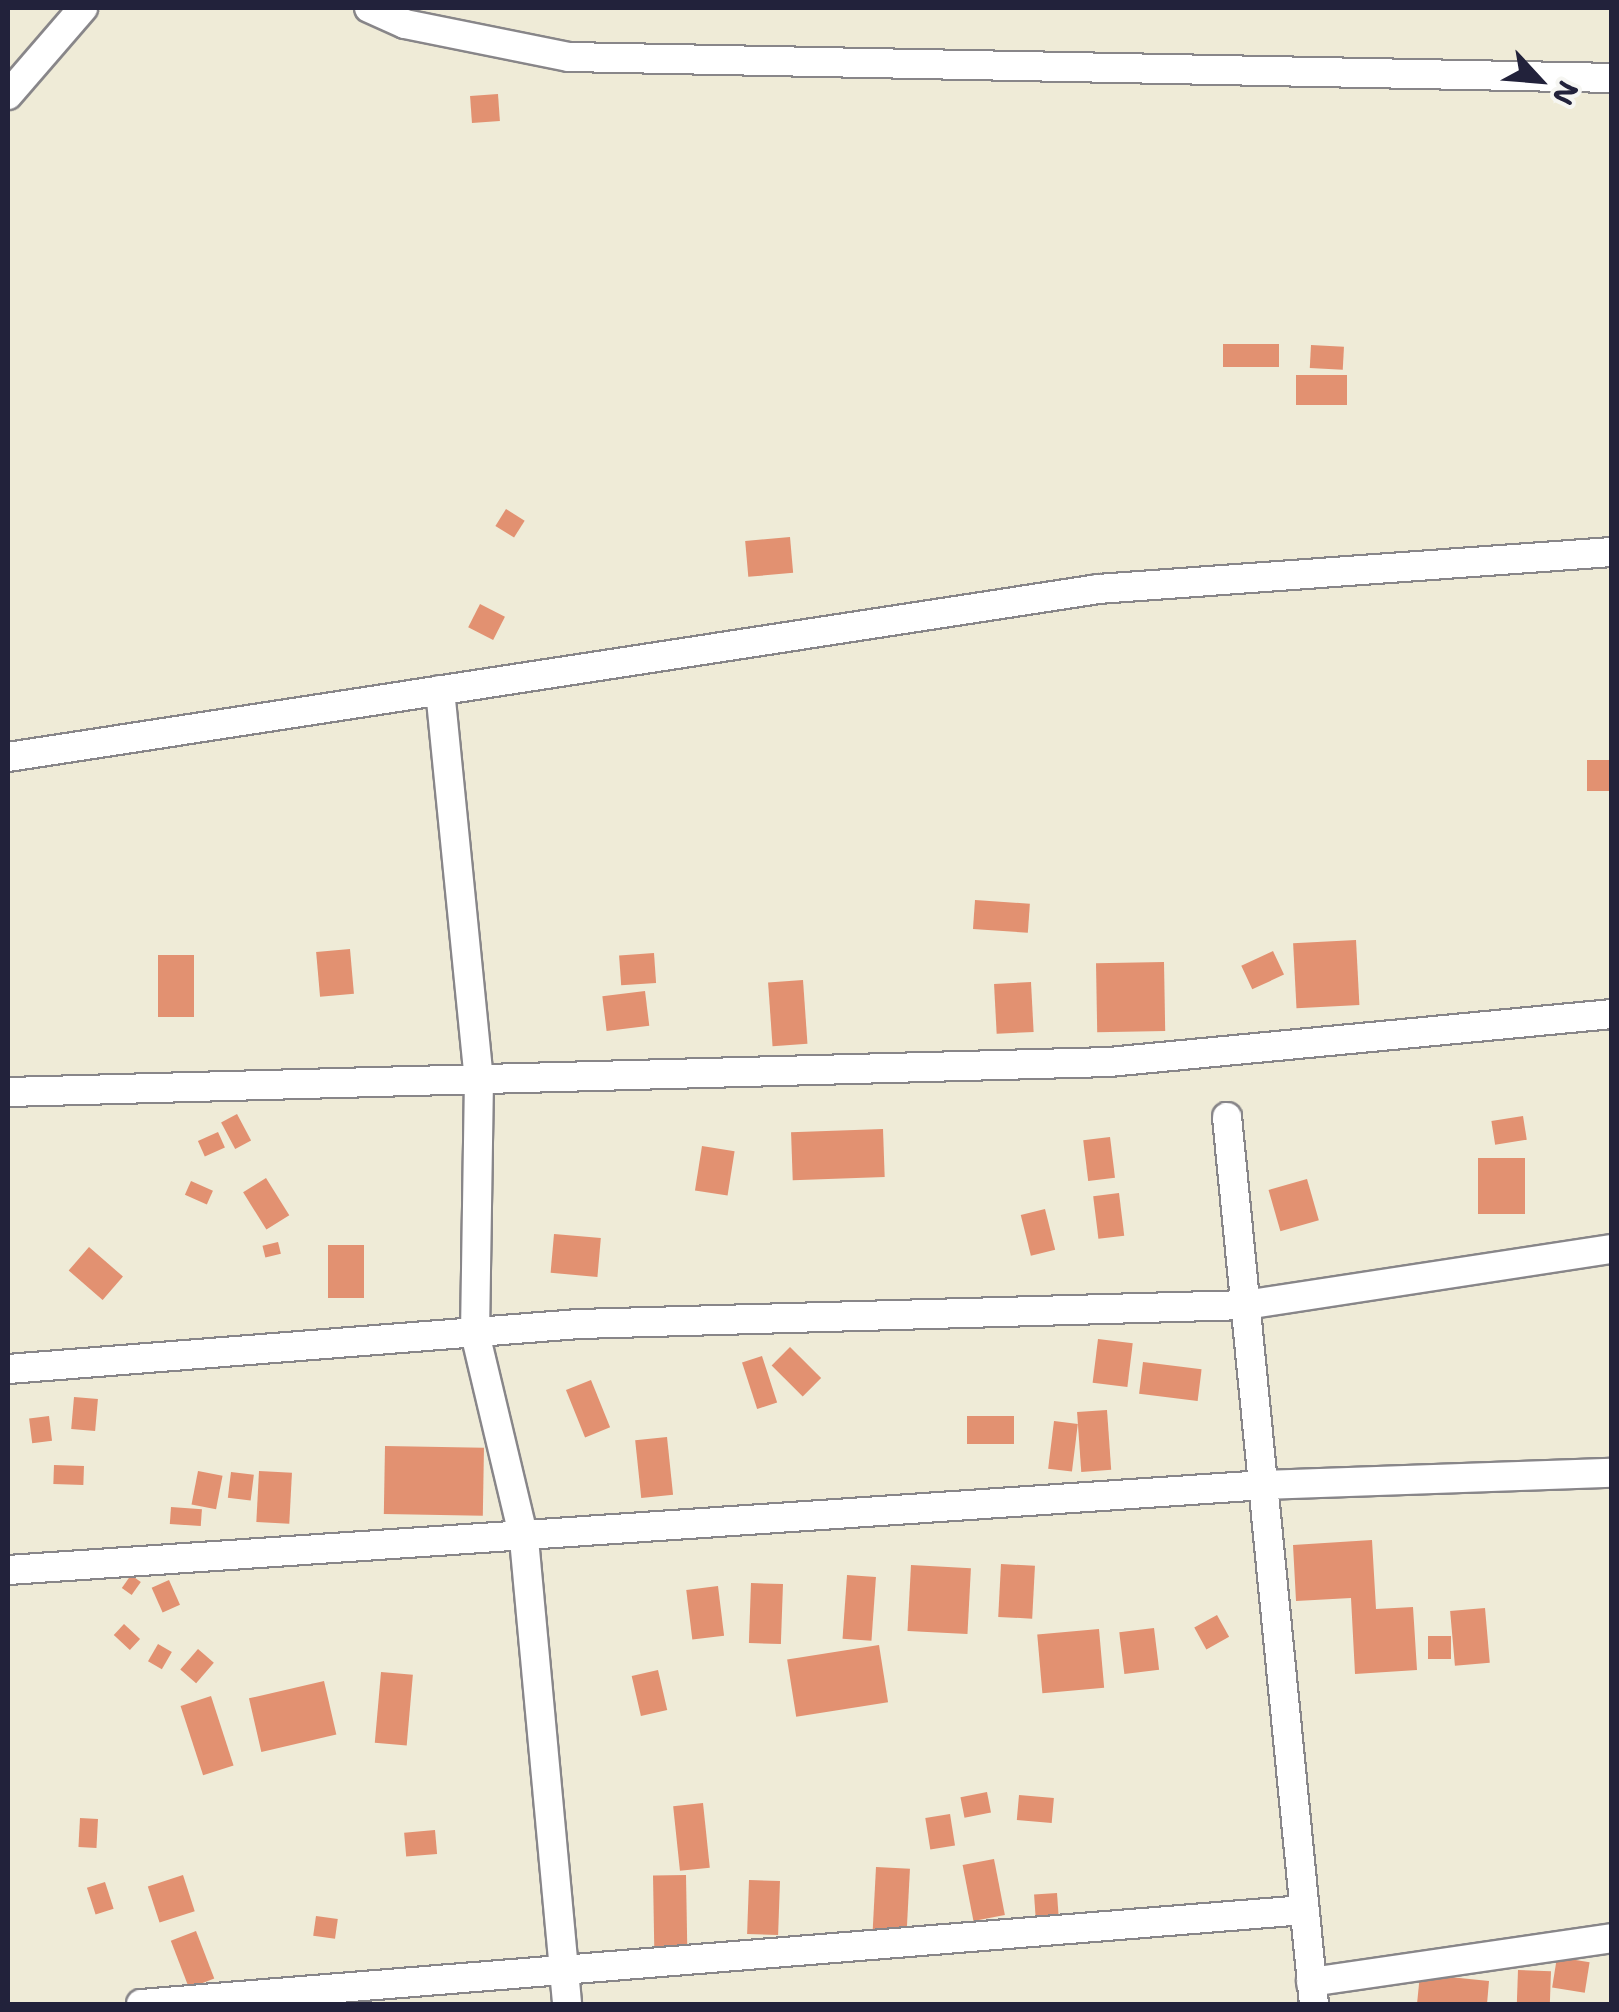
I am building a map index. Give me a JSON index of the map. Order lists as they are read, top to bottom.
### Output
{
  "north": "bottom right"
}
